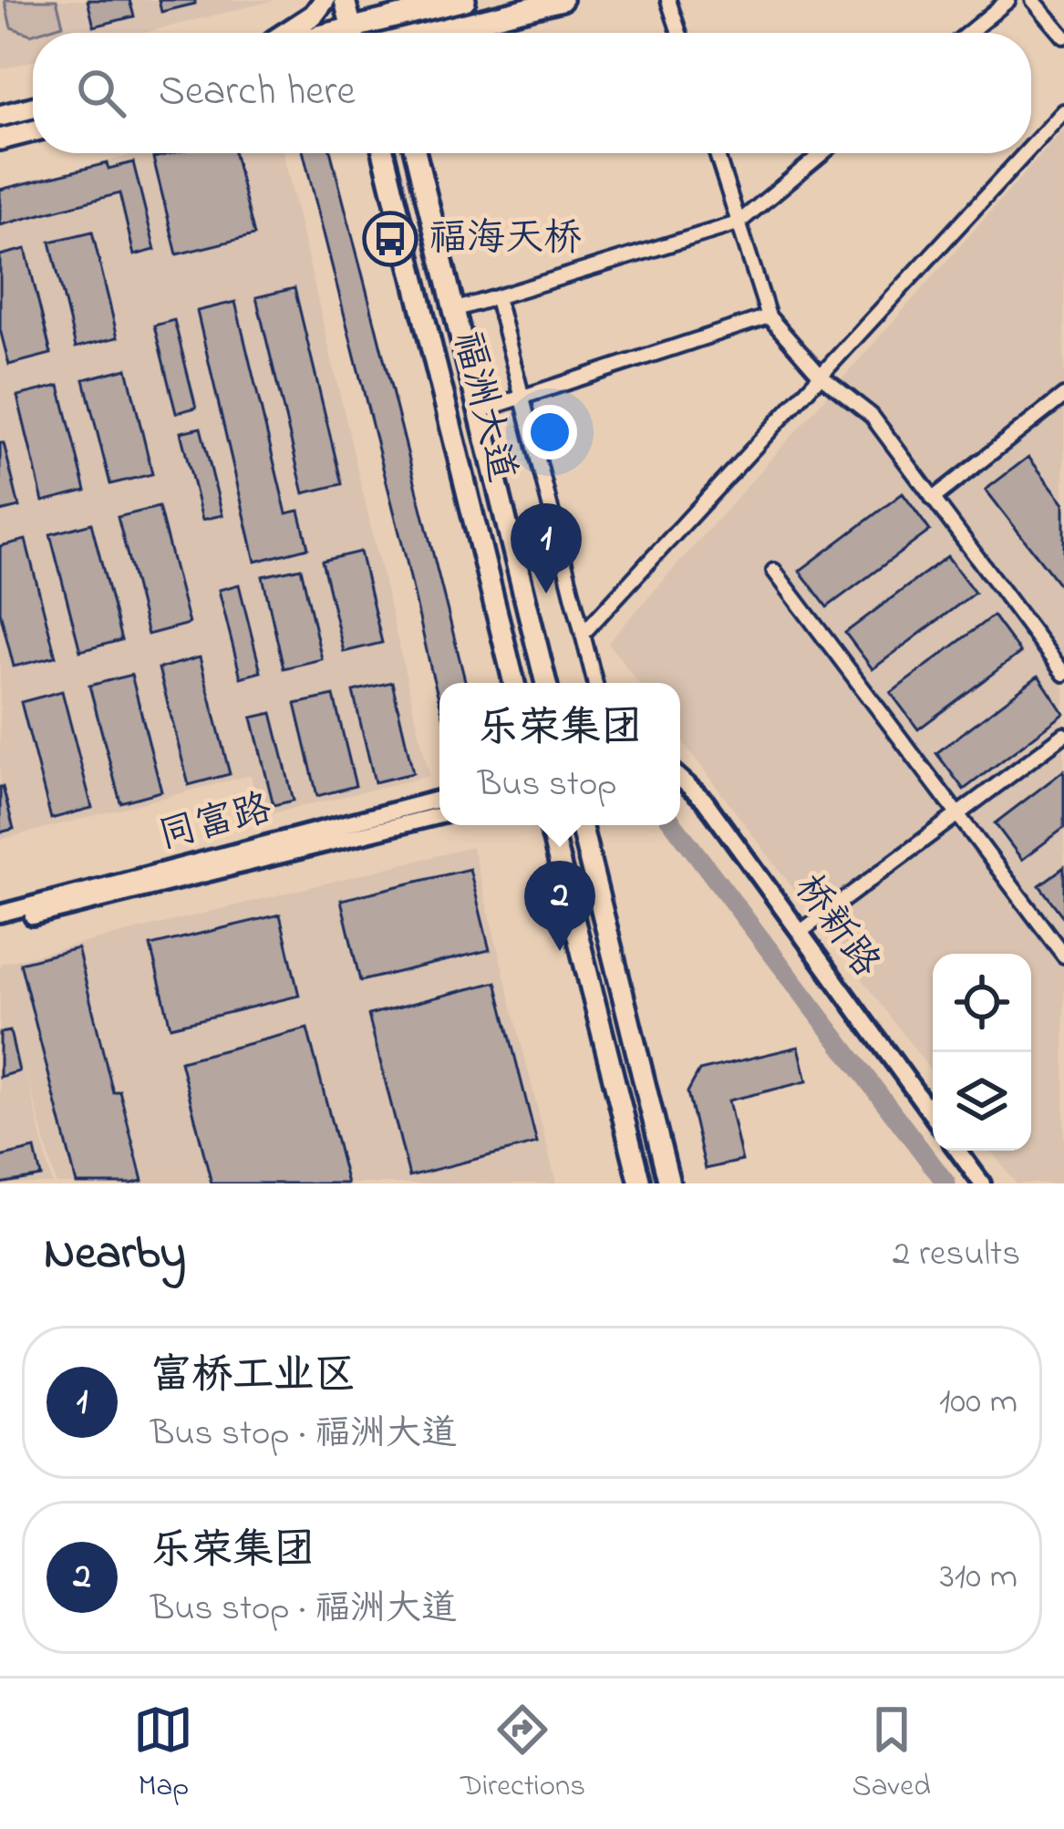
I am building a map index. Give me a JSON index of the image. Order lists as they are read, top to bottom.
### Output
{
  "streets": {
    "main road": ["福洲大道"],
    "street": ["同富路", "桥新路"]
  },
  "places": {
    "bus stop": ["福海天桥"]
  },
  "page": {
    "search": "Search here",
    "pins": ["1", "2"],
    "popup": ["乐荣集团", "Bus stop"],
    "heading": ["Nearby", "2 results"],
    "list": [
      {
        "mark": "1",
        "name": "富桥工业区",
        "note": "Bus stop · 福洲大道",
        "value": "100 m"
      },
      {
        "mark": "2",
        "name": "乐荣集团",
        "note": "Bus stop · 福洲大道",
        "value": "310 m"
      }
    ],
    "nav": ["Map", "Directions", "Saved"]
  }
}
